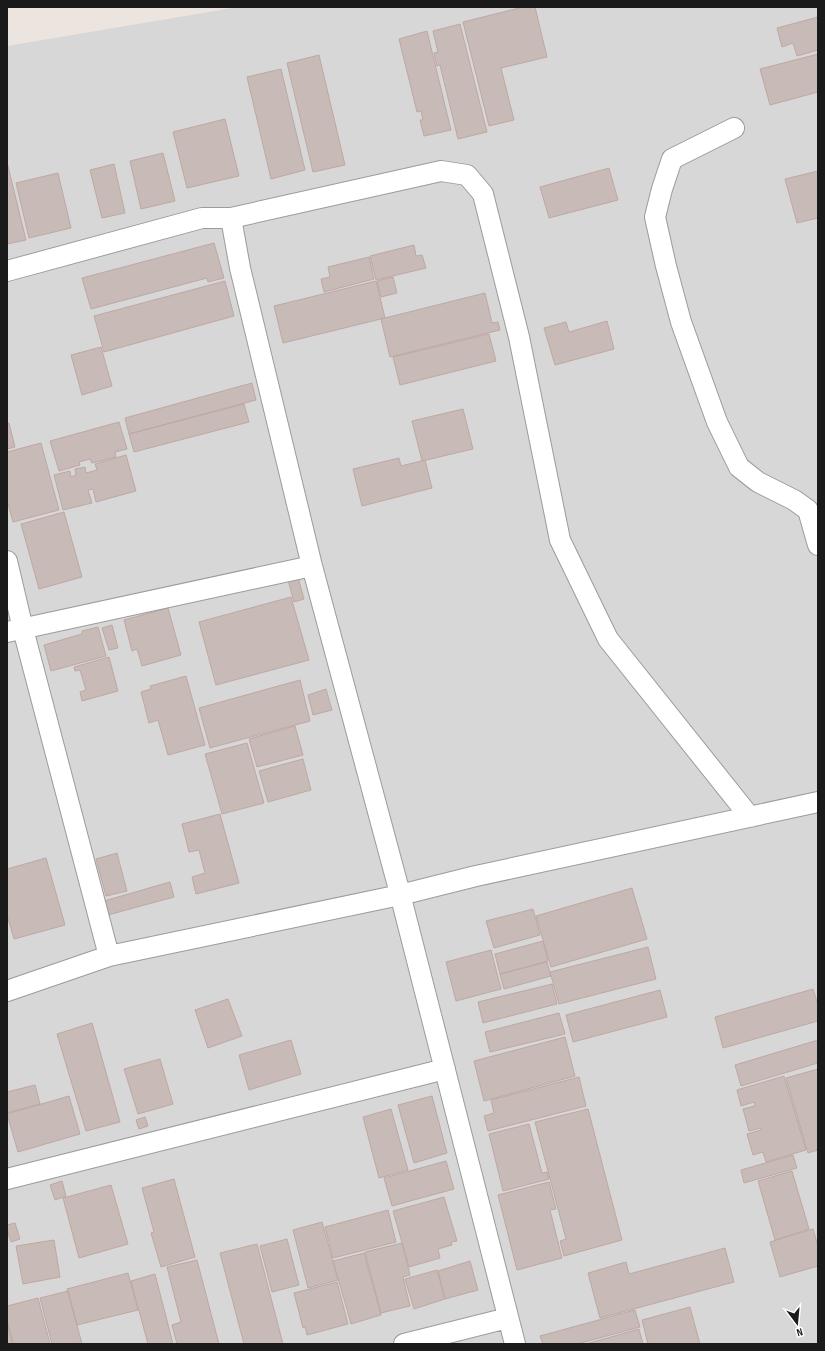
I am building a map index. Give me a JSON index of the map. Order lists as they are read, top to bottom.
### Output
{
  "north": "bottom"
}
